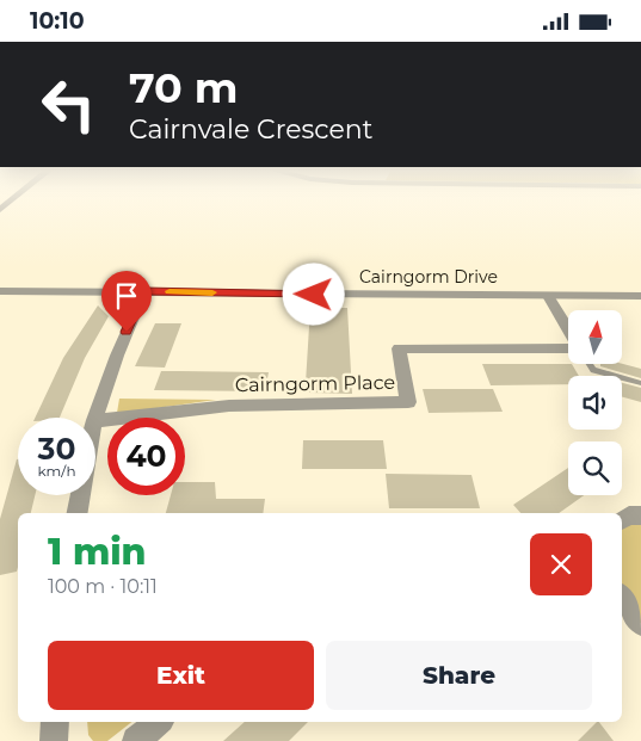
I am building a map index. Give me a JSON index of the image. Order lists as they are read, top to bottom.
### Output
{
  "streets": {
    "street": ["Cairngorm Drive", "Cairngorm Place"]
  },
  "crossings": [
    ["Cairngorm Drive", "Cairngorm Place"]
  ],
  "north": "top",
  "page": {
    "status": "10:10",
    "turn": ["70 m", "Cairnvale Crescent"],
    "speed": "30 km/h",
    "limit": "40",
    "heading": ["1 min", "100 m · 10:11"],
    "buttons": ["Exit", "Share"]
  }
}
